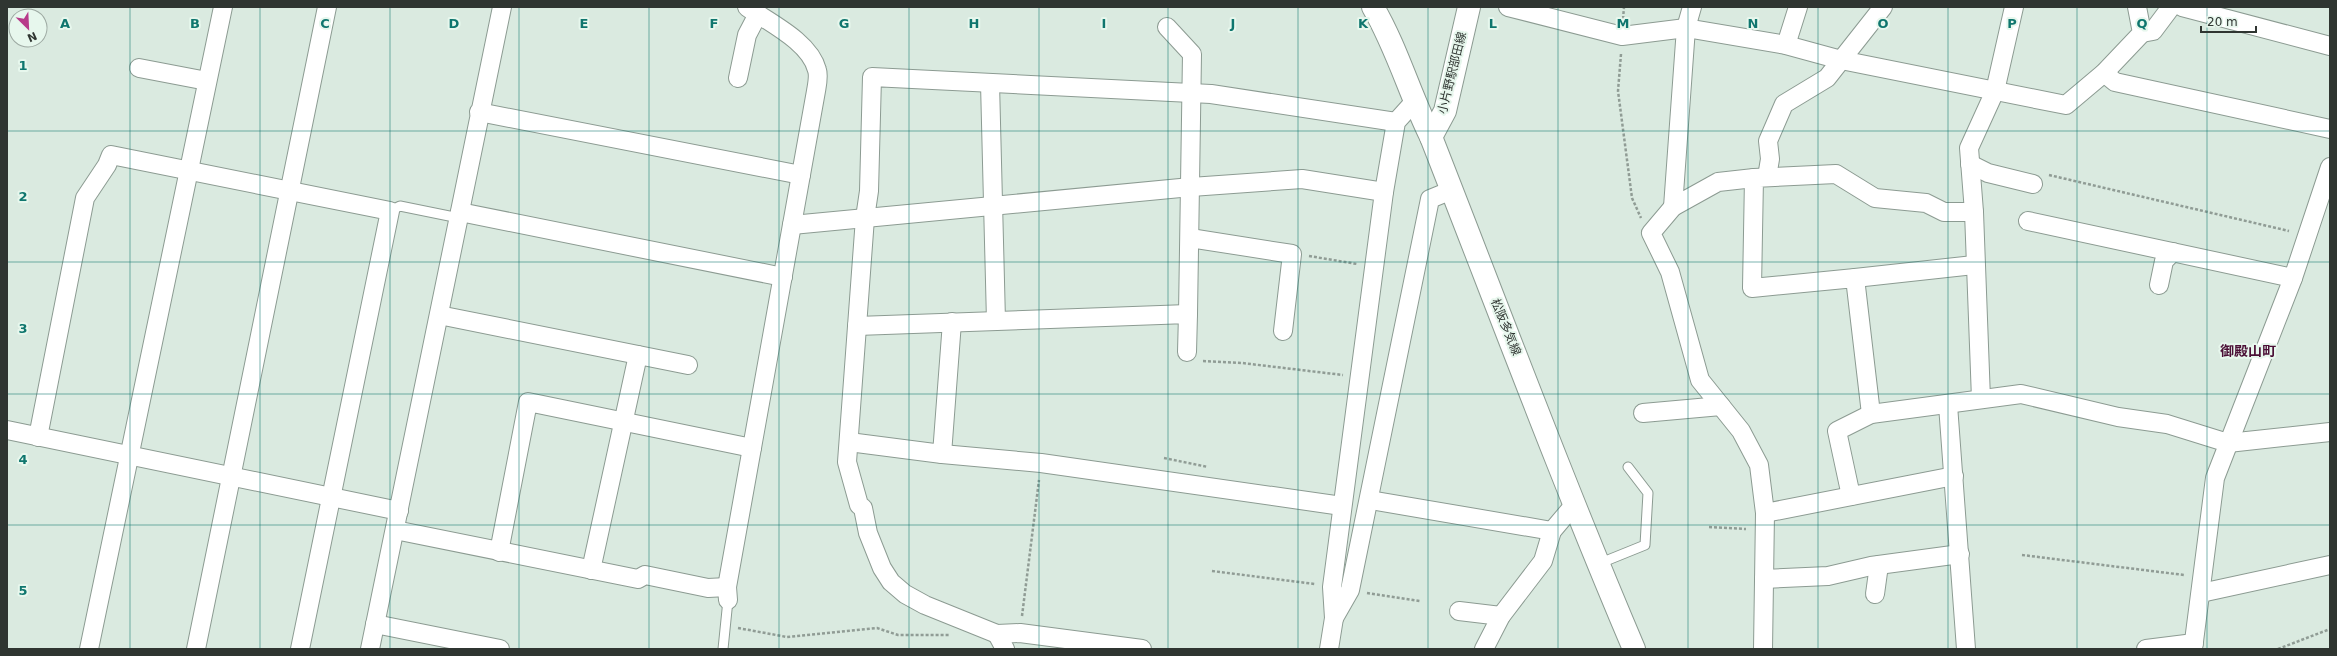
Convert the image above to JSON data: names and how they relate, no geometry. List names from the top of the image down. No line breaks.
{"streets":{"main road":["小片野駅部田線","松阪多気線"]},"crossings":[["小片野駅部田線","松阪多気線"]],"districts":["御殿山町"],"scale_bar":"20 m","north":"bottom right","grid":{"columns":["A","B","C","D","E","F","G","H","I","J","K","L","M","N","O","P","Q"],"rows":["1","2","3","4","5"]}}
